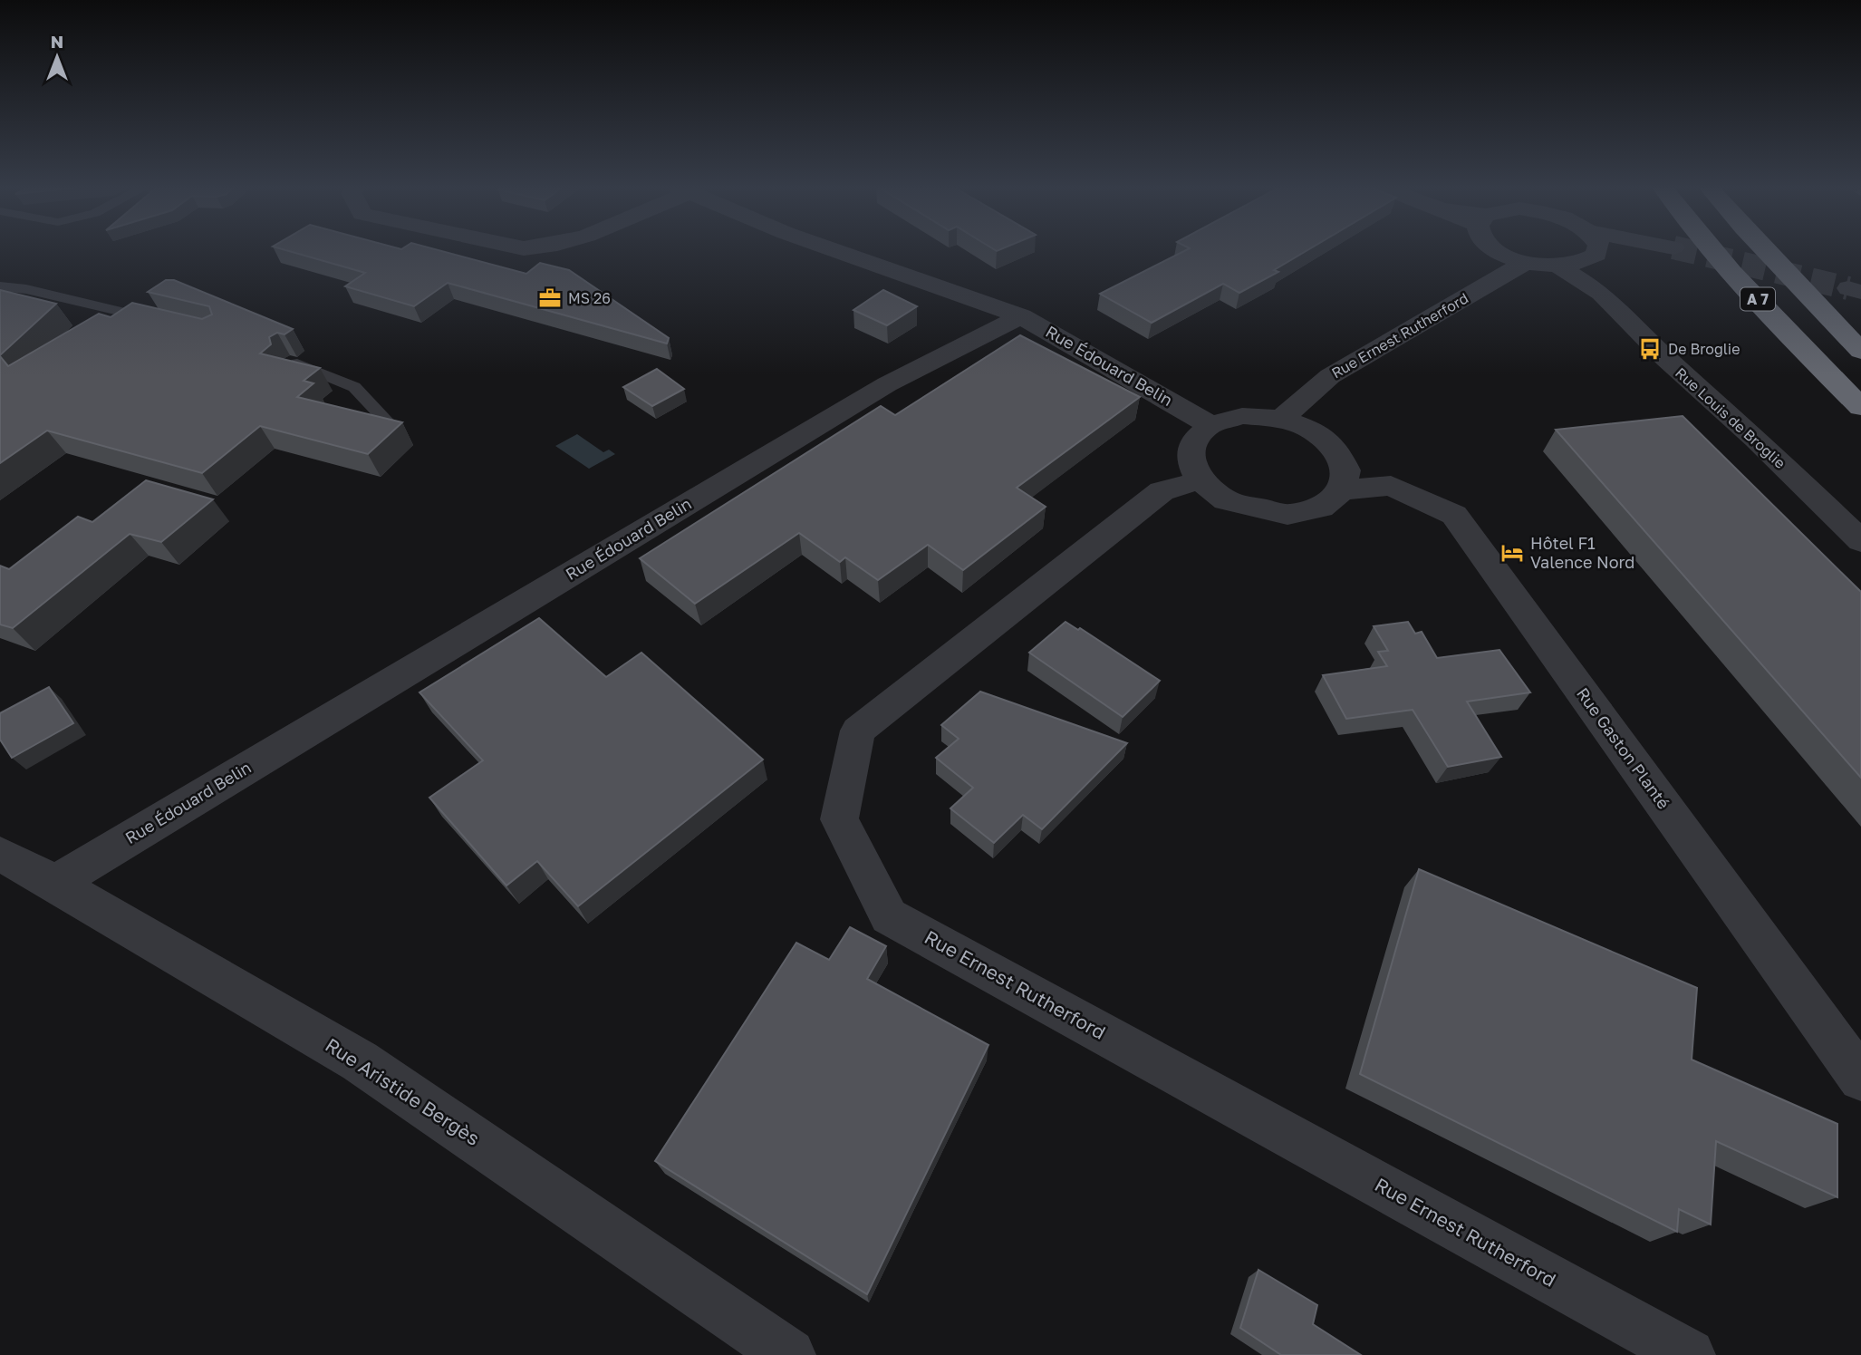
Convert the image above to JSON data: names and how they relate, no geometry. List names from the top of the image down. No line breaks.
{"streets":{"highway":["A 7"],"street":["Rue Ernest Rutherford","Rue Édouard Belin","Rue Louis de Broglie","Rue Gaston Planté","Rue Aristide Bergès"]},"crossings":[["Rue Ernest Rutherford","Rue Édouard Belin"],["Rue Ernest Rutherford","Rue Gaston Planté"],["Rue Édouard Belin","Rue Gaston Planté"],["Rue Édouard Belin","Rue Aristide Bergès"]],"places":{"office":["MS 26"],"bus stop":["De Broglie"],"hotel":["Hôtel F1 Valence Nord"]},"north":"top"}
